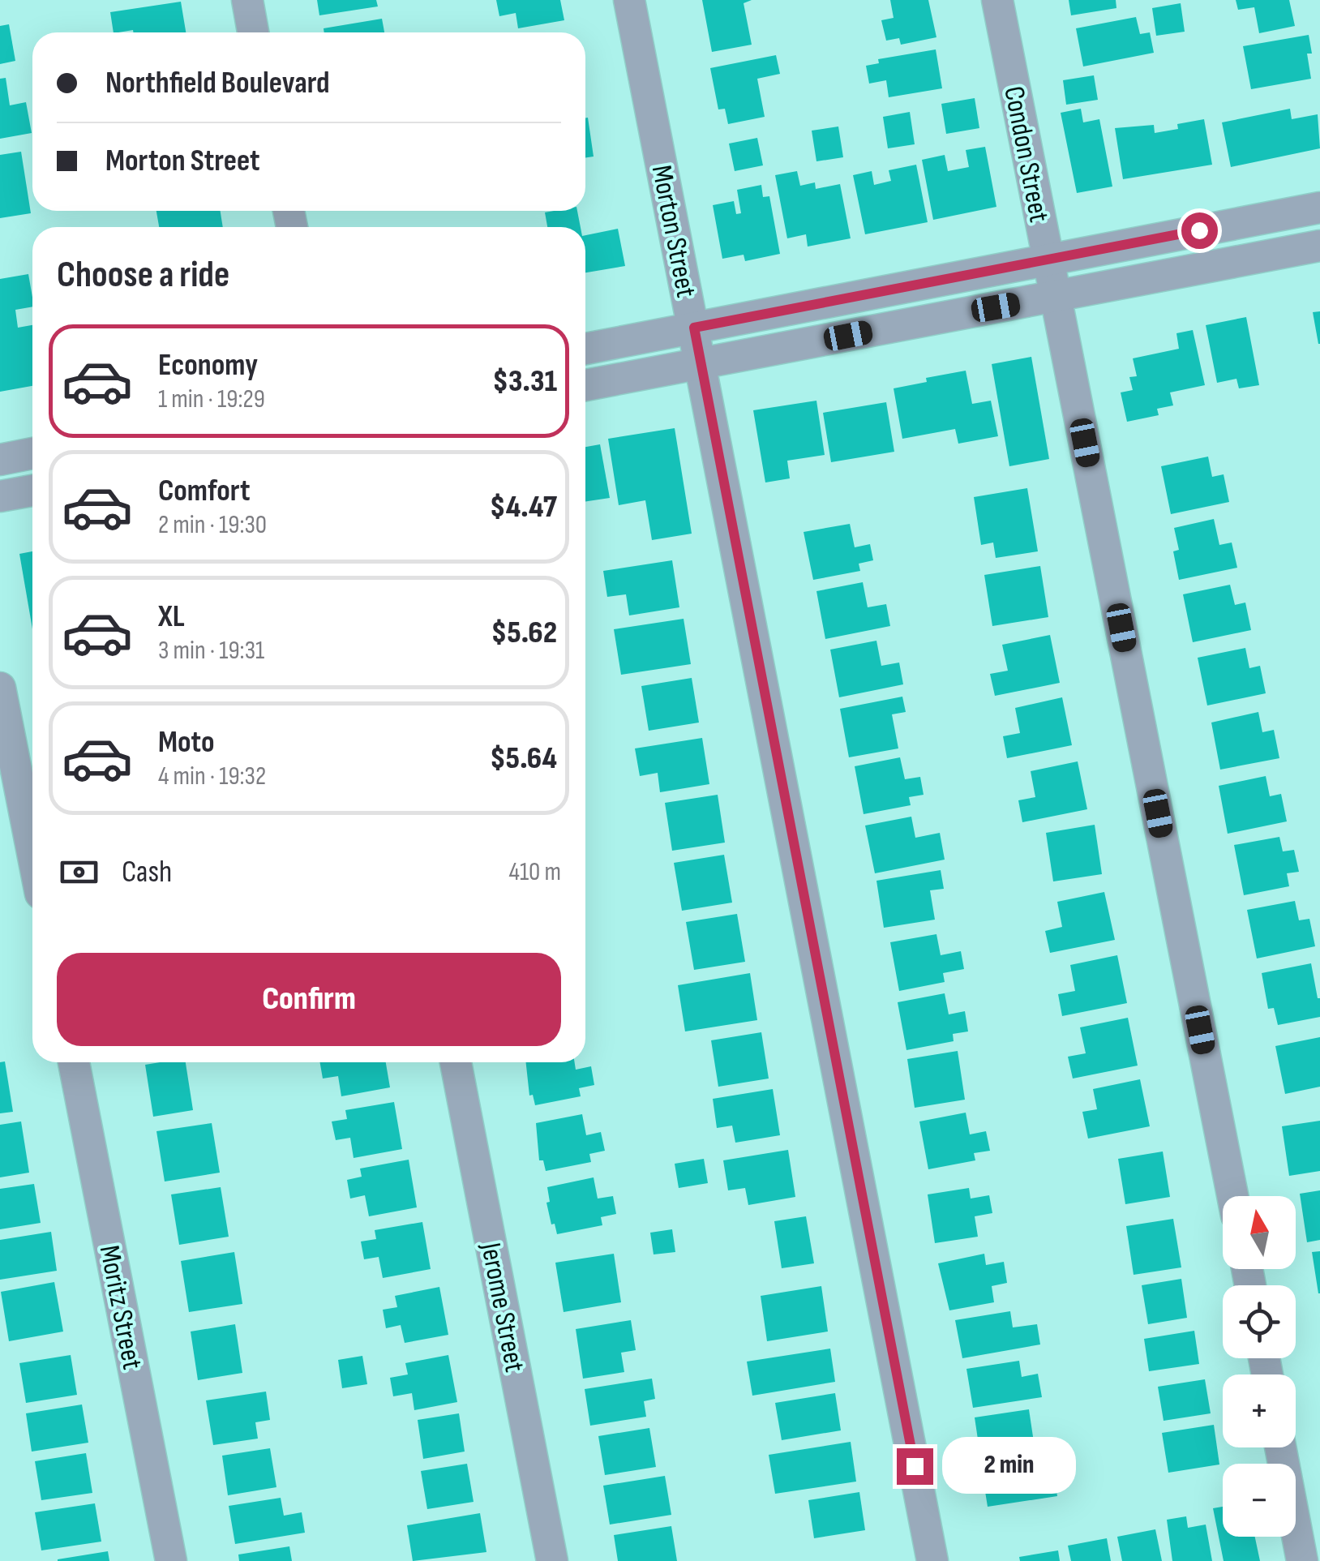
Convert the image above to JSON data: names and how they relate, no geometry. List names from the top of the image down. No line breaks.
{"streets":{"street":["Condon Street","Morton Street","Moritz Street","Jerome Street"]},"north":"top","page":{"banner":["Northfield Boulevard","Morton Street"],"heading":"Choose a ride","list":[{"name":"Economy","note":"1 min · 19:29","value":"$3.31"},{"name":"Comfort","note":"2 min · 19:30","value":"$4.47"},{"name":"XL","note":"3 min · 19:31","value":"$5.62"},{"name":"Moto","note":"4 min · 19:32","value":"$5.64"}],"pay":["Cash","410 m"],"buttons":"Confirm","map_buttons":["+","−"],"bubble":"2 min"}}
